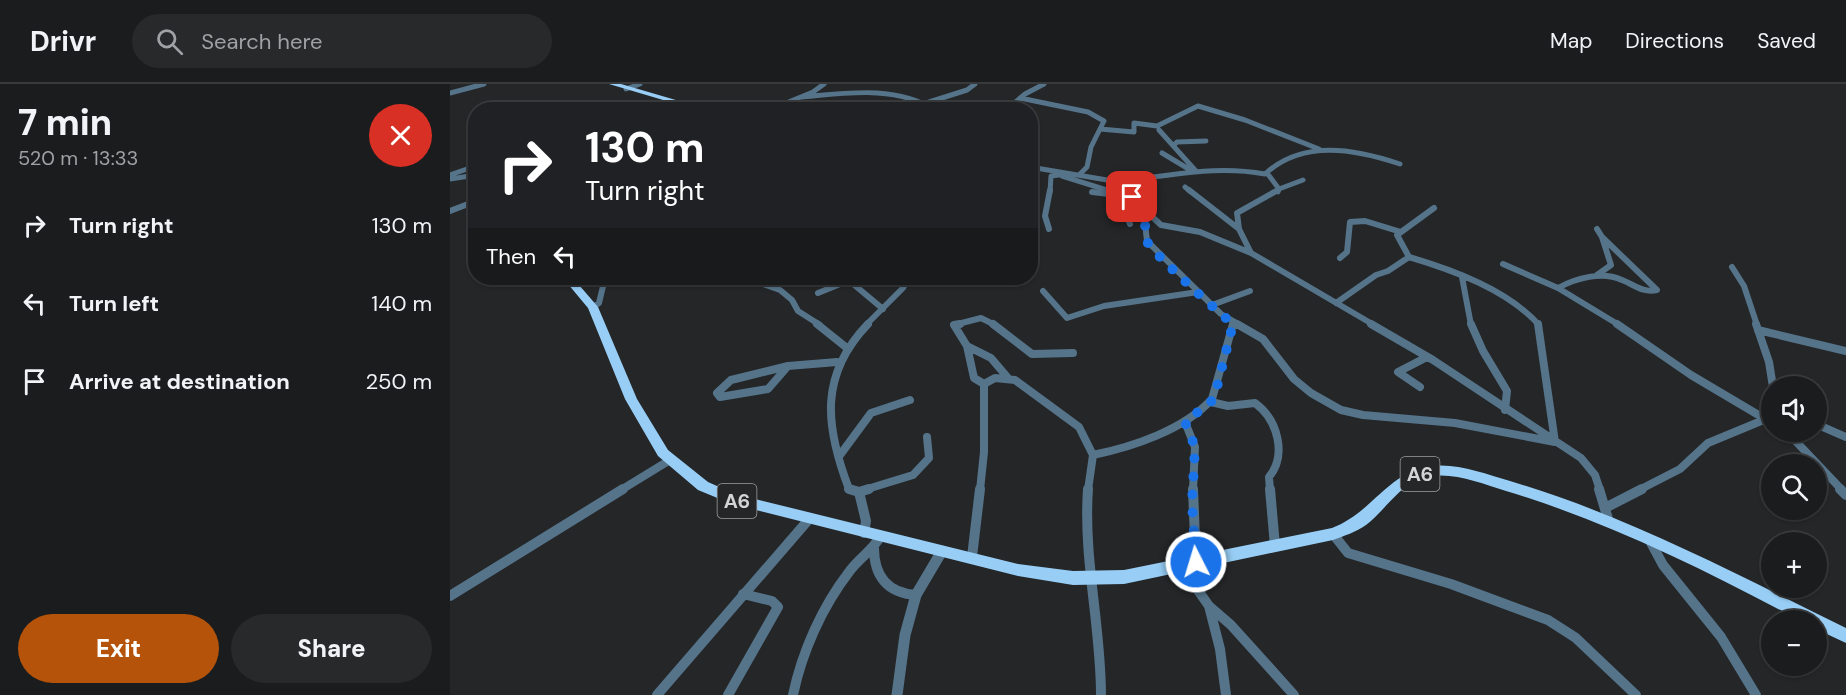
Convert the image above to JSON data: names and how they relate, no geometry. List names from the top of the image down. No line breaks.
{"streets":{"highway":["A6"]},"page":{"header":"Drivr","search":"Search here","nav":["Map","Directions","Saved"],"heading":["7 min","520 m · 13:33"],"turn":["130 m","Turn right"],"list":[{"name":"Turn right","value":"130 m"},{"name":"Turn left","value":"140 m"},{"name":"Arrive at destination","value":"250 m"}],"then":"Then","map_buttons":["+","−"],"buttons":["Exit","Share"]}}
